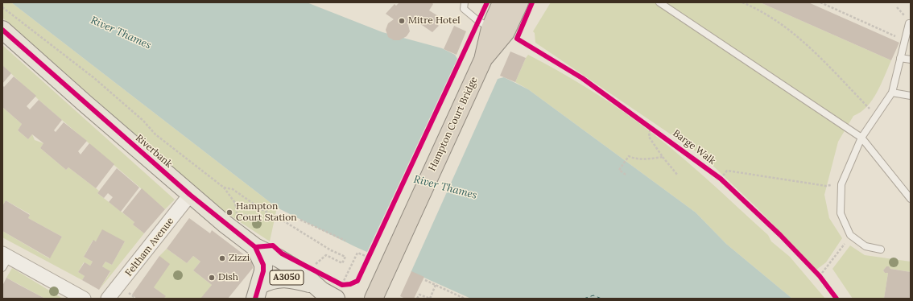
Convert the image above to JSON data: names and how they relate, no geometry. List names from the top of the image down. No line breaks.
{"streets":{"highway":["Hampton Court Bridge"],"main road":["Riverbank","A3050"],"street":["Feltham Avenue"],"cycle path":["Barge Walk"]},"crossings":[["Riverbank","Feltham Avenue"],["Riverbank","A3050"]],"water":["River Thames"],"places":["Mitre Hotel","Hampton Court Station","Zizzi","Dish"]}
